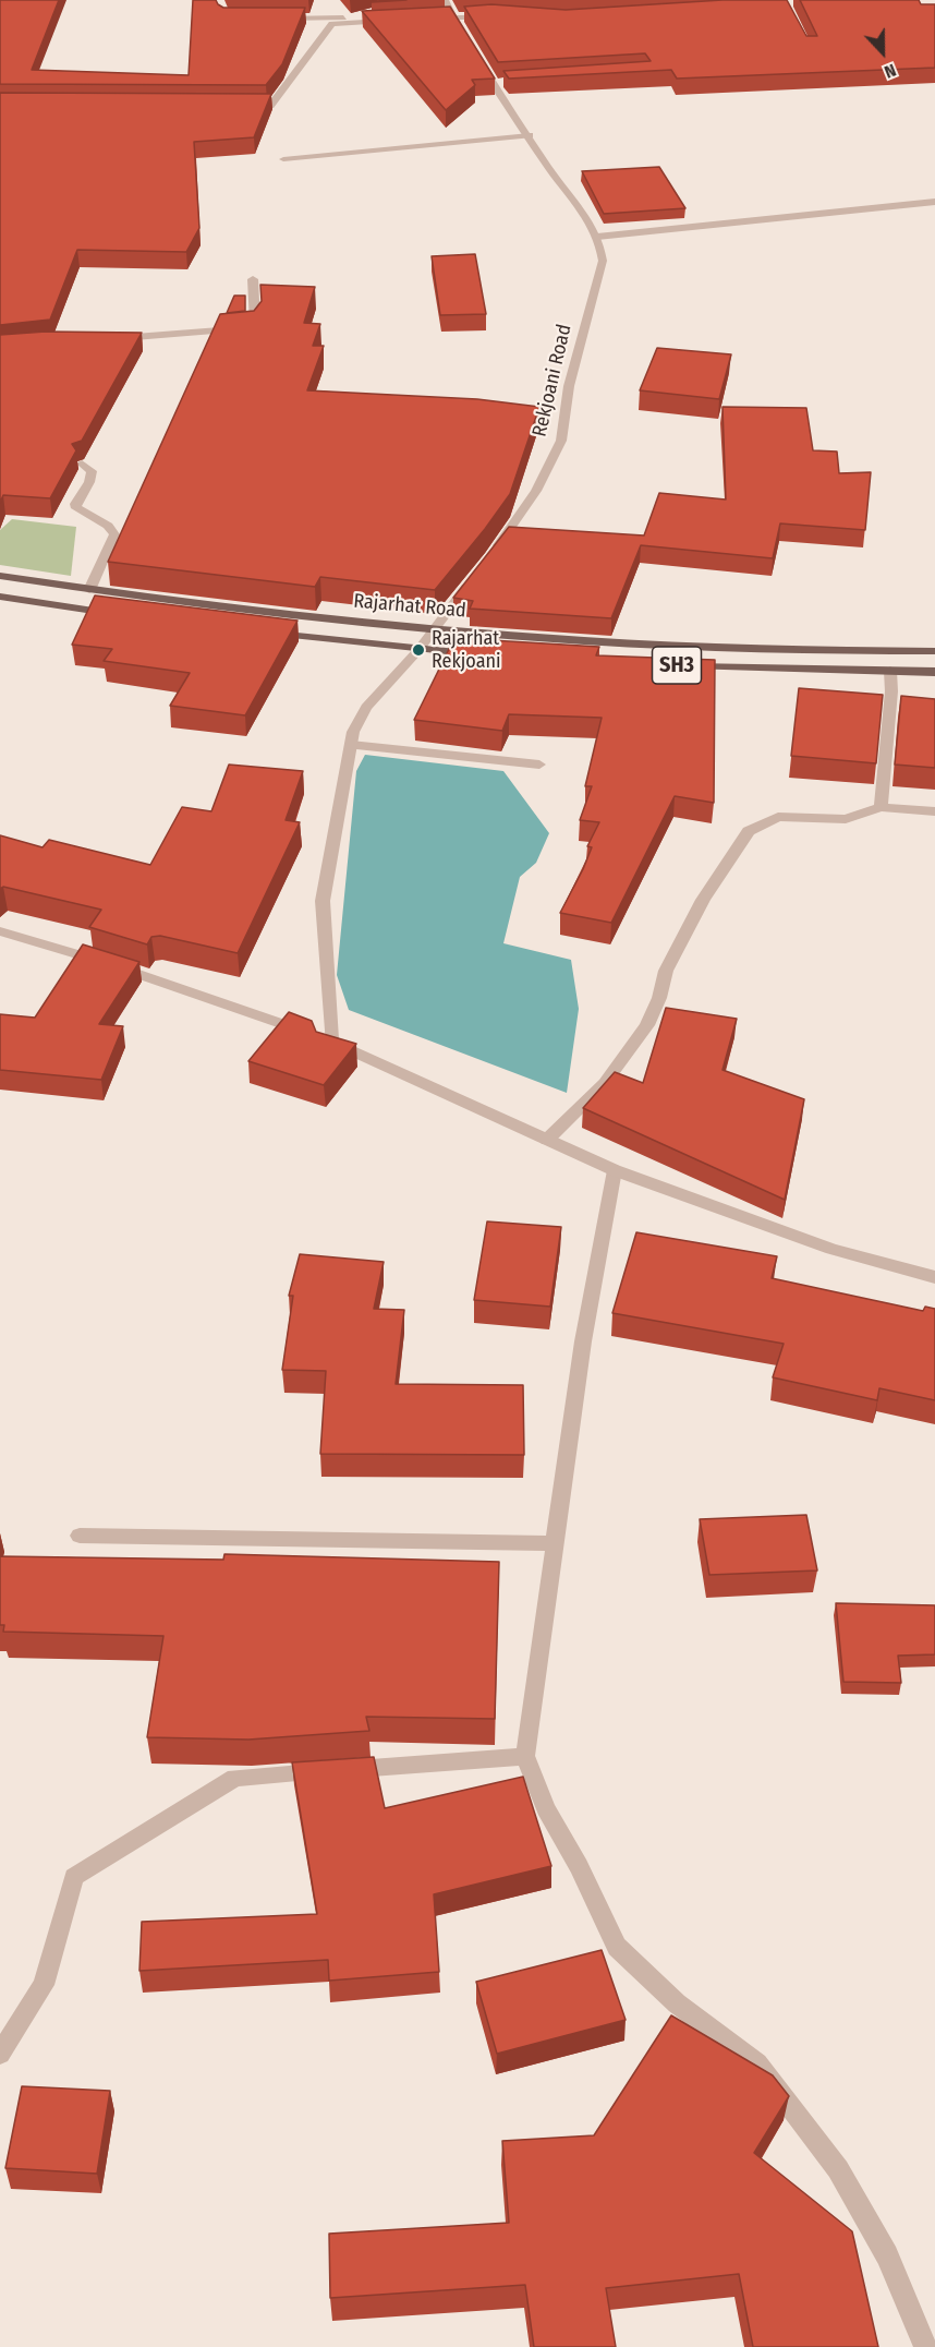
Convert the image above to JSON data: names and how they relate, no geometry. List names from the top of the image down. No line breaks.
{"streets":{"main road":["Rajarhat Road","SH3"],"street":["Rekjoani Road"]},"places":["Rajarhat Rekjoani"],"north":"bottom"}
